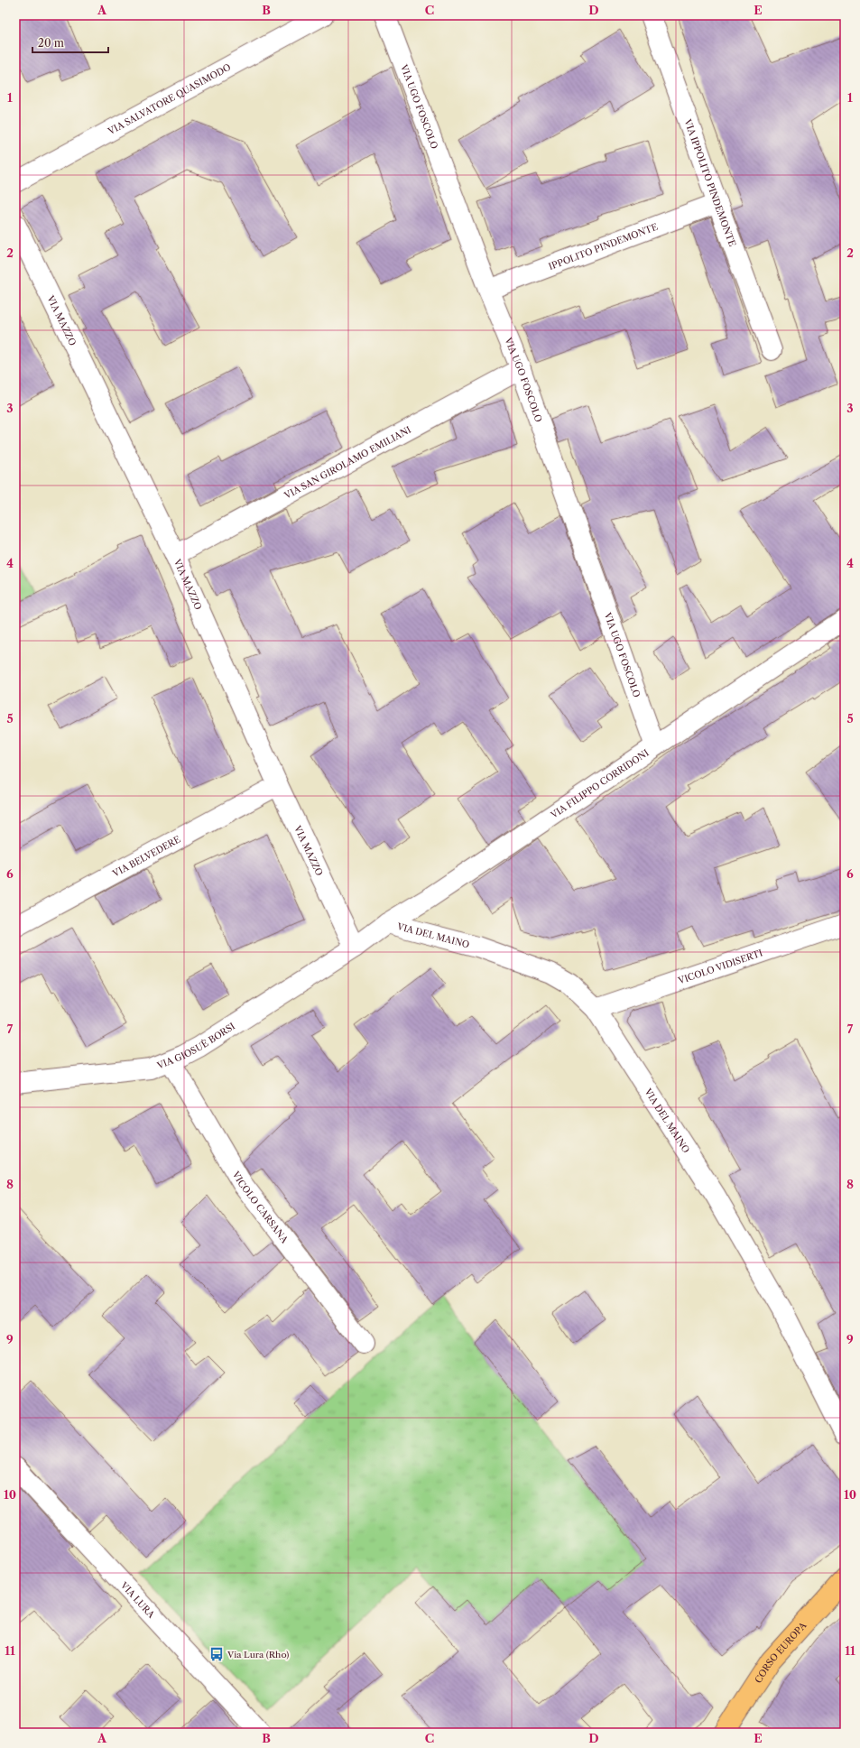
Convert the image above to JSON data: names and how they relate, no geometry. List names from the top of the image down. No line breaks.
{"streets":{"main road":["CORSO EUROPA"],"street":["VIA SALVATORE QUASIMODO","VIA UGO FOSCOLO","VIA IPPOLITO PINDEMONTE","IPPOLITO PINDEMONTE","VIA MAZZO","VIA SAN GIROLAMO EMILIANI","VIA FILIPPO CORRIDONI","VIA BELVEDERE","VIA DEL MAINO","VICOLO VIDISERTI","VIA GIOSUÈ BORSI","VICOLO CARSANA","VIA LURA"]},"crossings":[["VIA UGO FOSCOLO","IPPOLITO PINDEMONTE"],["VIA UGO FOSCOLO","VIA SAN GIROLAMO EMILIANI"],["VIA UGO FOSCOLO","VIA FILIPPO CORRIDONI"],["VIA IPPOLITO PINDEMONTE","IPPOLITO PINDEMONTE"],["VIA MAZZO","VIA SAN GIROLAMO EMILIANI"],["VIA MAZZO","VIA FILIPPO CORRIDONI"],["VIA MAZZO","VIA BELVEDERE"],["VIA MAZZO","VIA GIOSUÈ BORSI"],["VIA FILIPPO CORRIDONI","VIA DEL MAINO"],["VIA FILIPPO CORRIDONI","VIA GIOSUÈ BORSI"],["VIA DEL MAINO","VICOLO VIDISERTI"],["VIA GIOSUÈ BORSI","VICOLO CARSANA"]],"places":{"bus stop":["Via Lura (Rho)"]},"scale_bar":"20 m","grid":{"columns":["A","B","C","D","E"],"rows":["1","2","3","4","5","6","7","8","9","10","11"]}}
